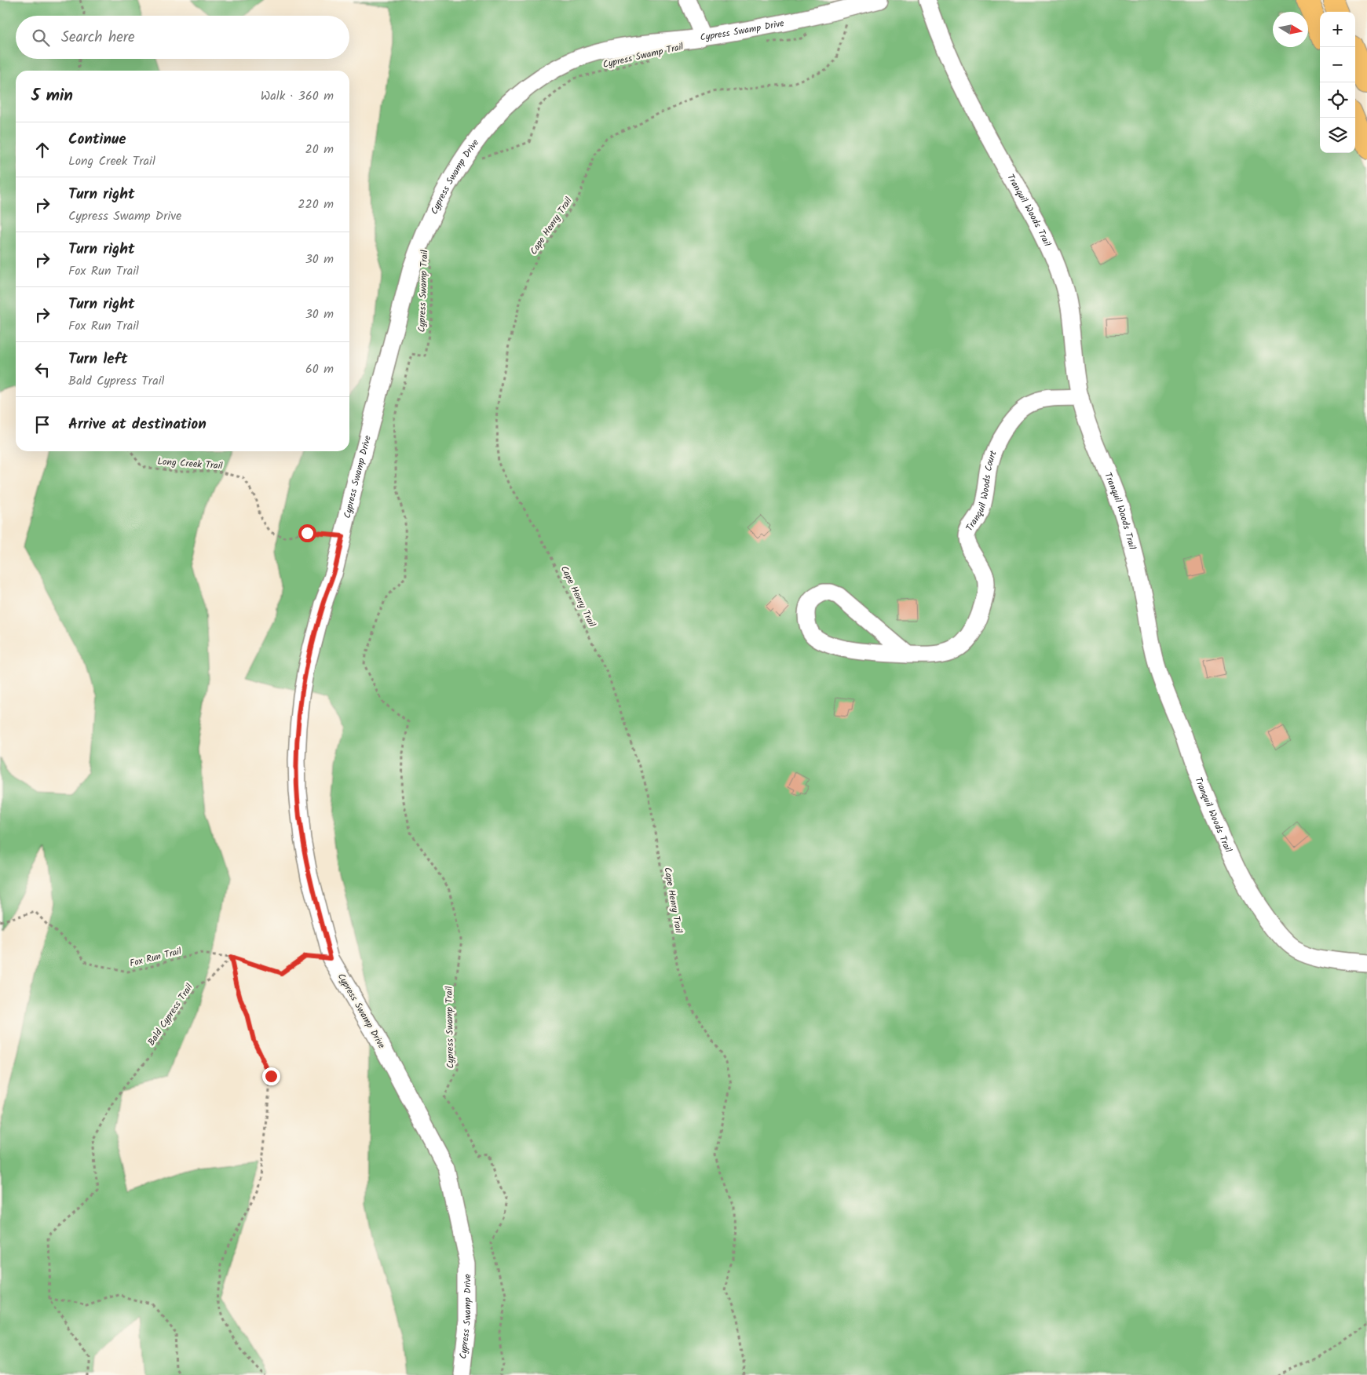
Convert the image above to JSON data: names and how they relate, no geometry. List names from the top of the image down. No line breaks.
{"streets":{"street":["Cypress Swamp Drive","Tranquil Woods Trail","Tranquil Woods Court"],"path":["Cypress Swamp Trail","Cape Henry Trail","Long Creek Trail","Fox Run Trail","Bald Cypress Trail"]},"crossings":[["Cypress Swamp Drive","Cape Henry Trail"],["Cypress Swamp Drive","Long Creek Trail"],["Cypress Swamp Drive","Fox Run Trail"],["Tranquil Woods Trail","Tranquil Woods Court"],["Fox Run Trail","Bald Cypress Trail"]],"north":"right","page":{"map_buttons":["+","−"],"search":"Search here","heading":["5 min","Walk · 360 m"],"list":[["Continue","Long Creek Trail","20 m"],["Turn right","Cypress Swamp Drive","220 m"],["Turn right","Fox Run Trail","30 m"],["Turn right","Fox Run Trail","30 m"],["Turn left","Bald Cypress Trail","60 m"],"Arrive at destination"]}}
